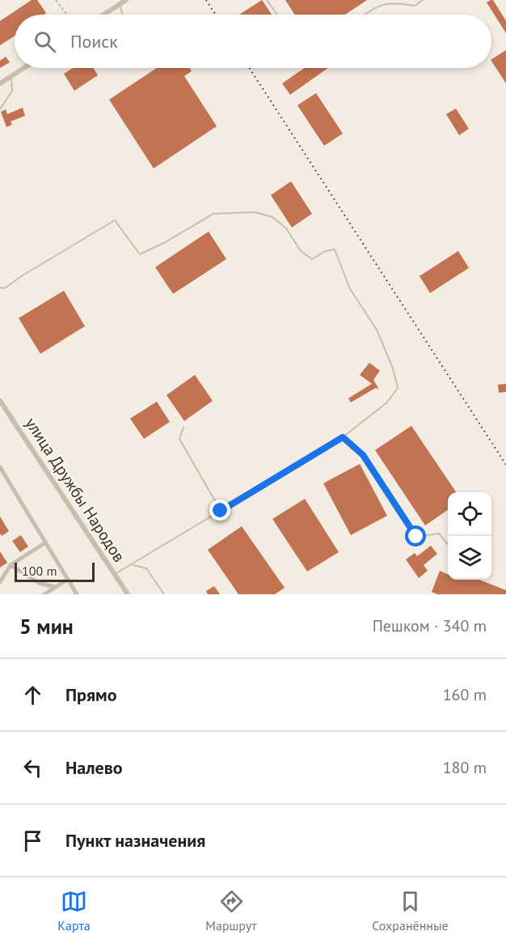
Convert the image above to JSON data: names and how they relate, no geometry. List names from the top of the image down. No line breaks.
{"streets":{"street":["улица Дружбы Народов"]},"scale_bar":"100 m","page":{"search":"Поиск","scale":"100 m","heading":["5 мин","Пешком · 340 m"],"list":[["Прямо","160 m"],["Налево","180 m"],"Пункт назначения"],"nav":["Карта","Маршрут","Сохранённые"]}}
